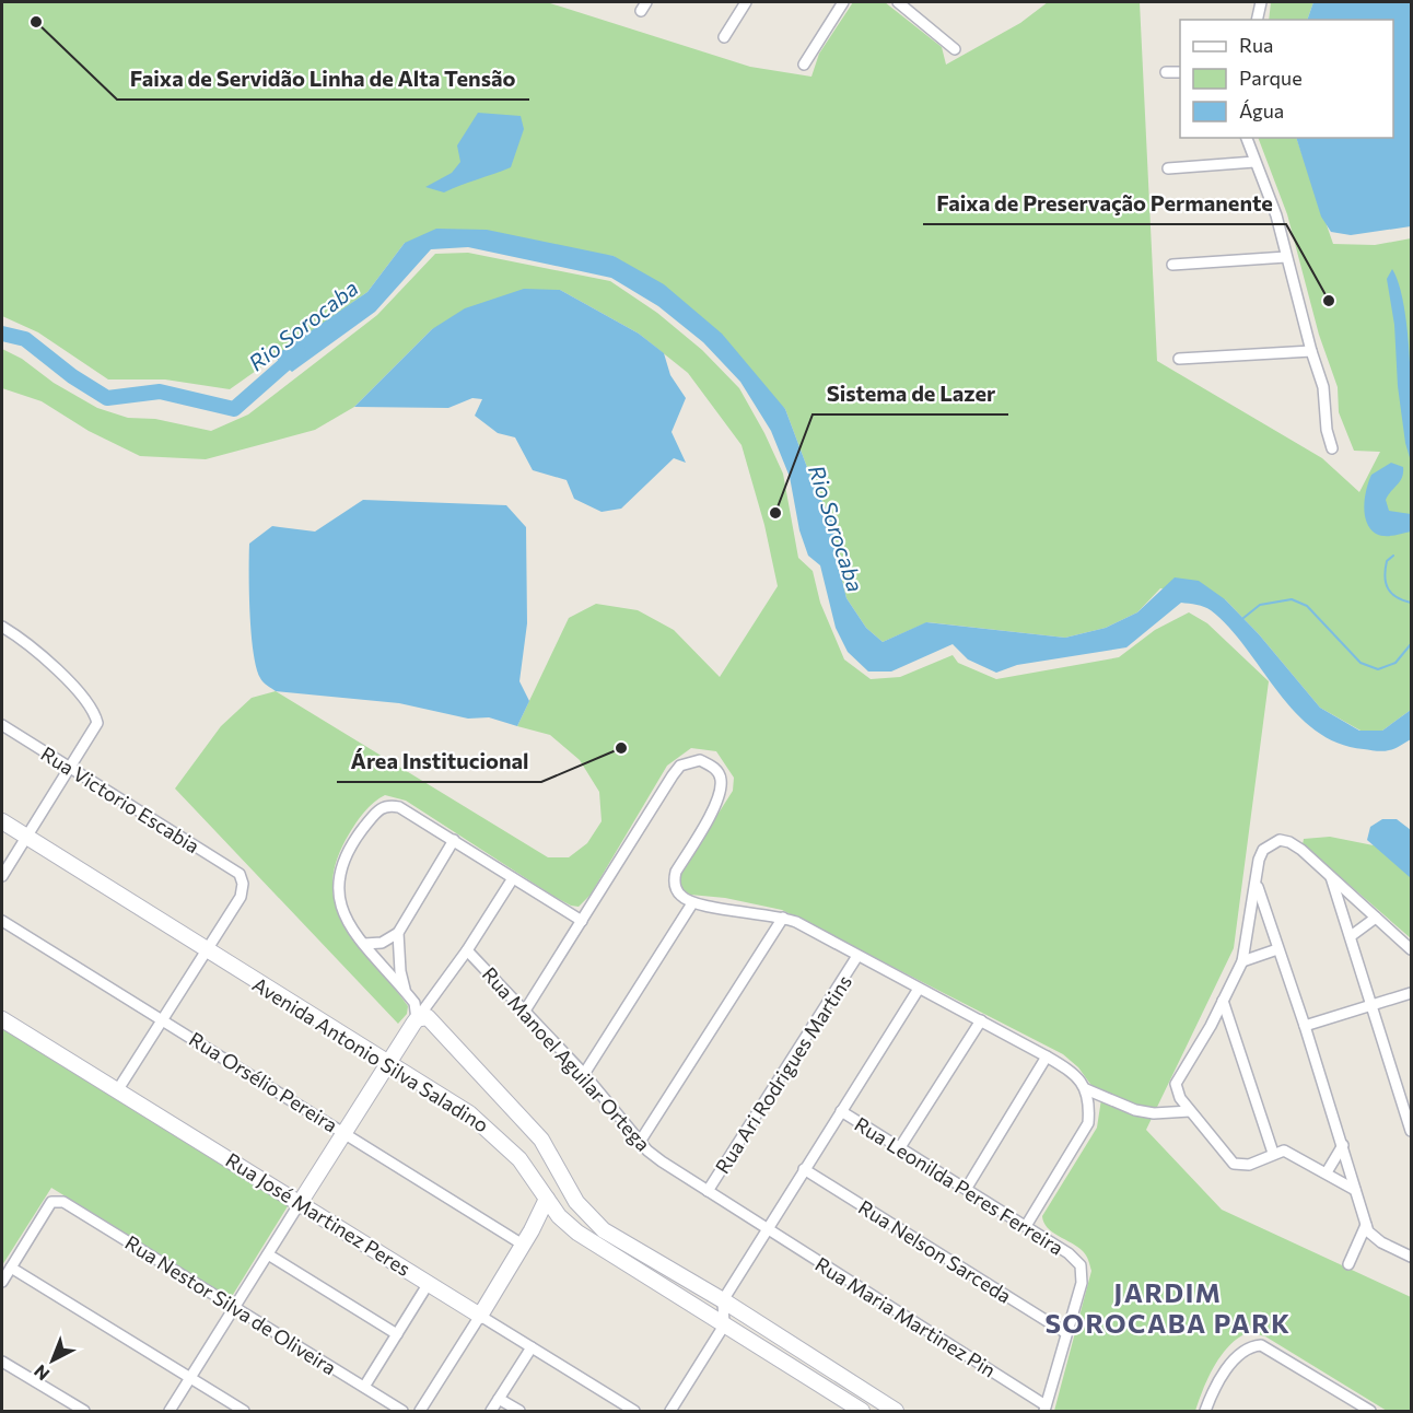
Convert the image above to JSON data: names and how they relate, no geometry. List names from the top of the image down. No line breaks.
{"streets":{"main road":["Avenida Antonio Silva Saladino","Rua José Martinez Peres"],"street":["Rua Victorio Escabia","Rua Manoel Aguilar Ortega","Rua Ari Rodrigues Martins","Rua Orsélio Pereira","Rua Leonilda Peres Ferreira","Rua Nelson Sarceda","Rua Nestor Silva de Oliveira","Rua Maria Martinez Pin"]},"crossings":[["Rua Victorio Escabia","Avenida Antonio Silva Saladino"],["Rua Manoel Aguilar Ortega","Rua Ari Rodrigues Martins"],["Rua Manoel Aguilar Ortega","Rua Maria Martinez Pin"],["Rua Leonilda Peres Ferreira","Rua Nelson Sarceda"],["Rua Leonilda Peres Ferreira","Rua Maria Martinez Pin"]],"districts":["JARDIM SOROCABA PARK"],"water":["Rio Sorocaba"],"places":["Faixa de Servidão Linha de Alta Tensão","Faixa de Preservação Permanente","Sistema de Lazer","Área Institucional"],"legend":["Rua","Parque","Água"],"north":"bottom left"}
